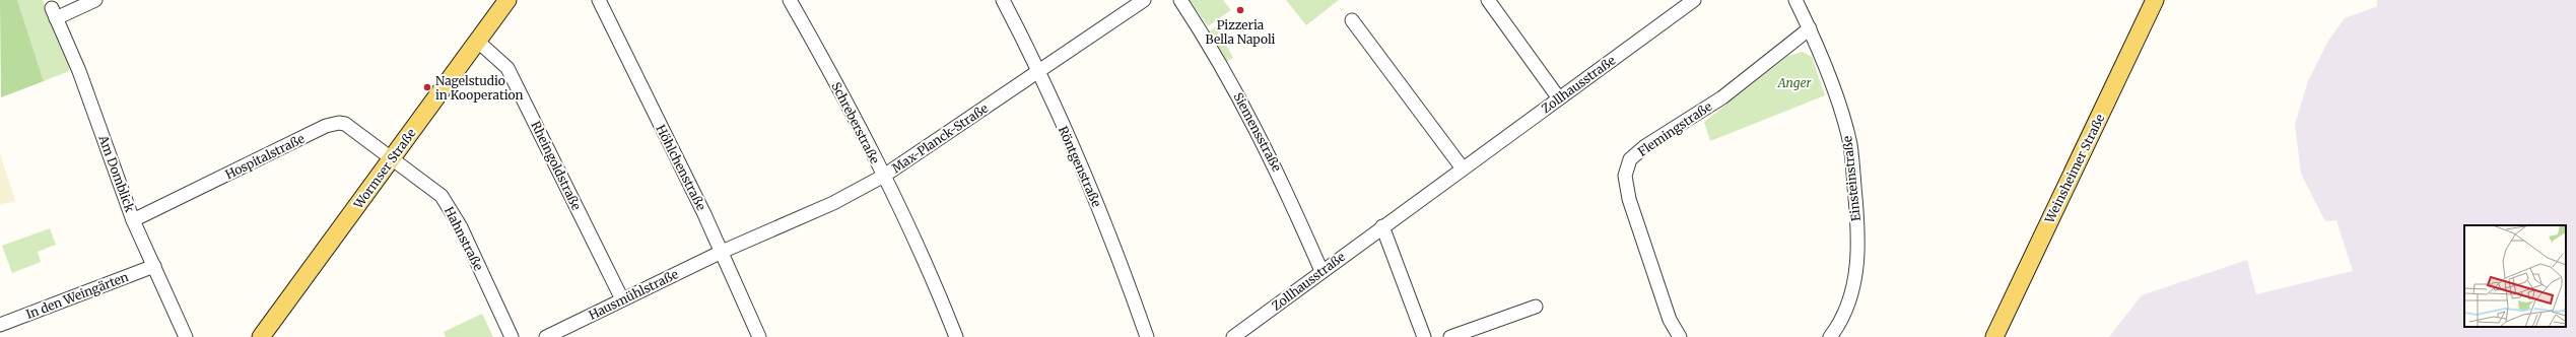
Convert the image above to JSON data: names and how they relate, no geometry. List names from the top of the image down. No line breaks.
{"streets":{"main road":["Wormser Straße","Weinsheimer Straße"],"street":["Zollhausstraße","Schreberstraße","Flemingstraße","Siemensstraße","Max-Planck-Straße","Hospitalstraße","Rheingoldstraße","Röntgenstraße","Höhlchenstraße","Am Domblick","Einsteinstraße","Hahnstraße","Hausmühlstraße","In den Weingärten"]},"crossings":[["Zollhausstraße","Siemensstraße"],["Schreberstraße","Max-Planck-Straße"],["Flemingstraße","Einsteinstraße"],["Max-Planck-Straße","Röntgenstraße"],["Max-Planck-Straße","Höhlchenstraße"],["Max-Planck-Straße","Hausmühlstraße"],["Hospitalstraße","Wormser Straße"],["Hospitalstraße","Am Domblick"],["Hospitalstraße","Hahnstraße"],["Rheingoldstraße","Wormser Straße"],["Rheingoldstraße","Hausmühlstraße"],["Höhlchenstraße","Hausmühlstraße"],["Wormser Straße","Hahnstraße"],["Am Domblick","In den Weingärten"]],"parks":["Anger"],"places":["Pizzeria Bella Napoli","Nagelstudio in Kooperation"]}
